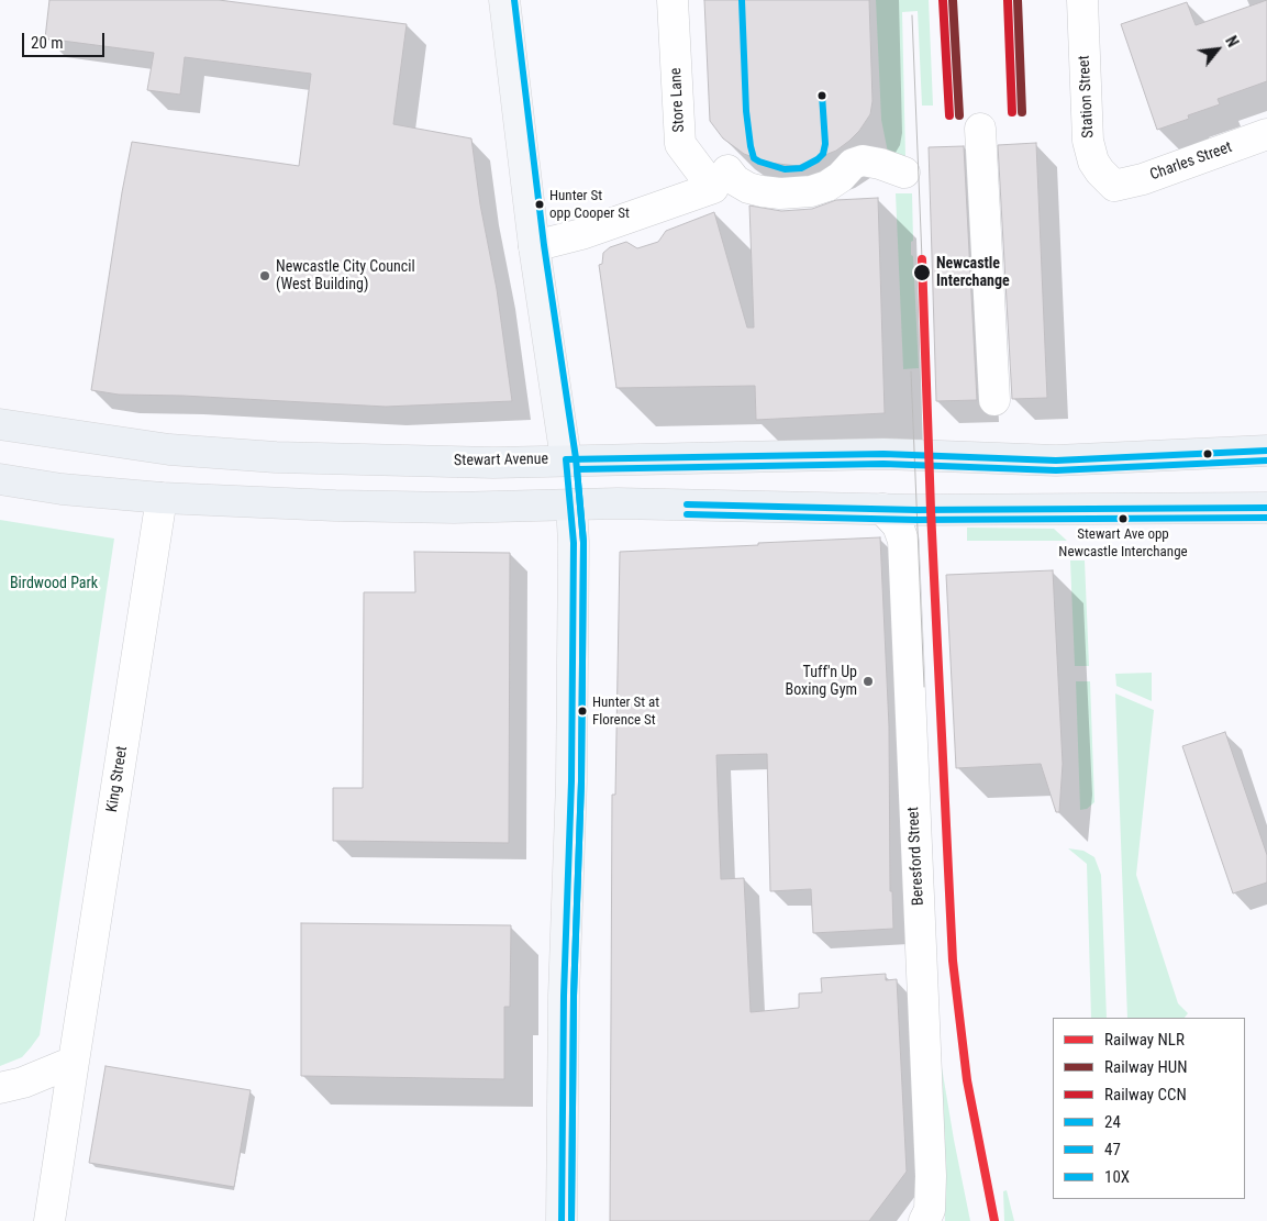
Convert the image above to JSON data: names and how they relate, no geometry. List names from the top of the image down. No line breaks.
{"streets":{"highway":["Stewart Avenue"],"street":["Station Street","Store Lane","Charles Street","King Street","Beresford Street"]},"crossings":[["Station Street","Charles Street"]],"parks":["Birdwood Park"],"places":["Hunter St opp Cooper St","Newcastle Interchange","Newcastle City Council (West Building)","Stewart Ave opp Newcastle Interchange","Tuff'n Up Boxing Gym","Hunter St at Florence St"],"lines":["rail line HUN","rail line CCN","transit line 10X","rail line NLR","transit line 24","transit line 47"],"legend":["Railway NLR","Railway HUN","Railway CCN","24","47","10X"],"scale_bar":"20 m","north":"top right"}
